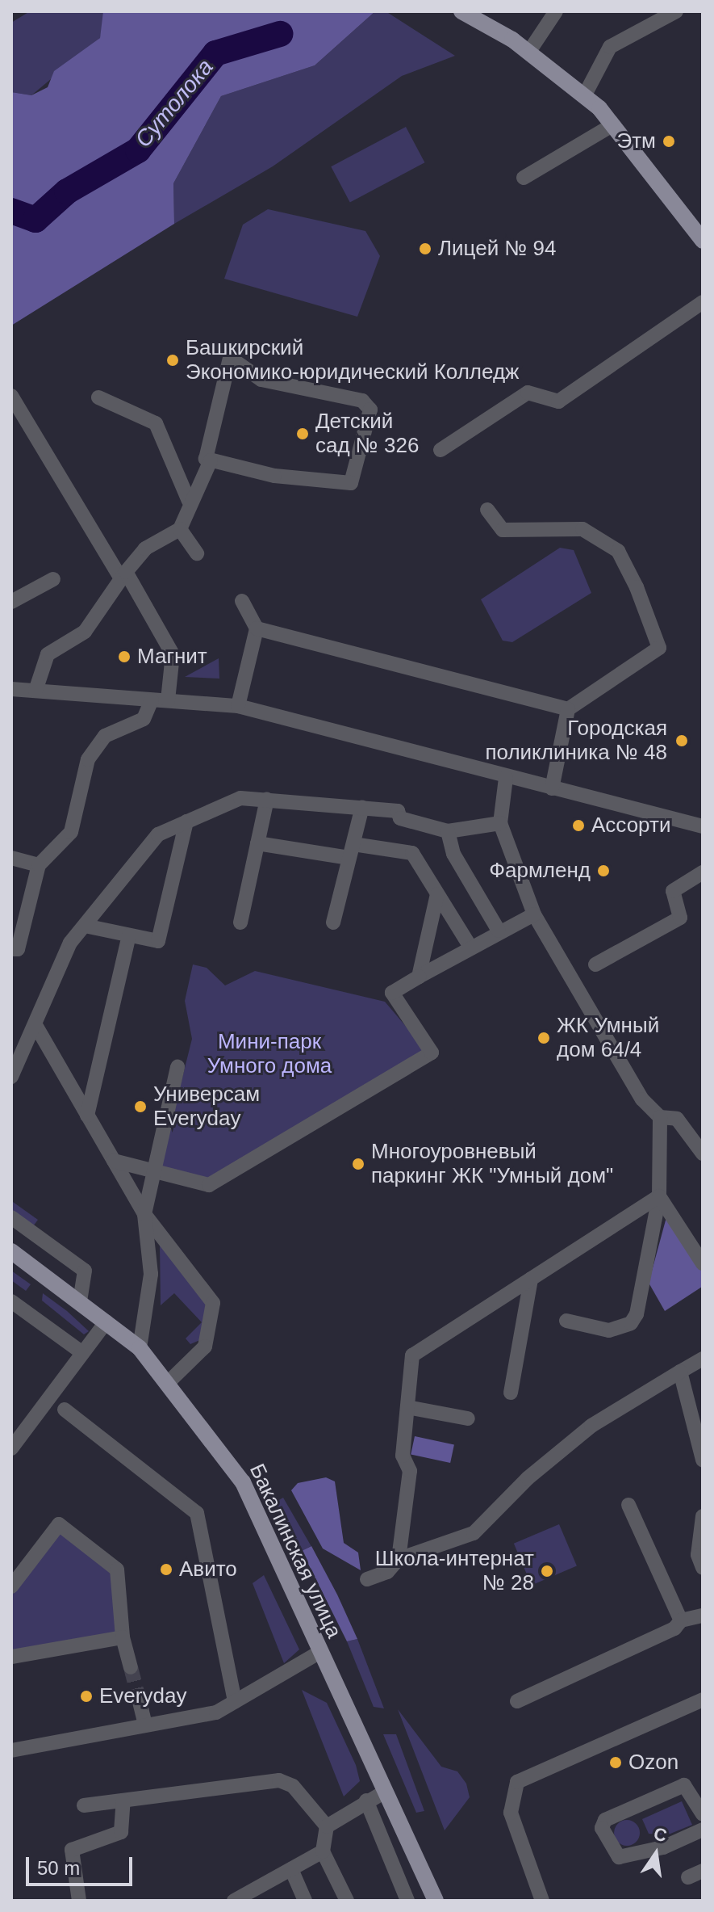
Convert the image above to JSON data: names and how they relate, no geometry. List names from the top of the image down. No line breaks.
{"streets":{"main road":["Бакалинская улица"]},"water":["Сутолока"],"parks":["Мини-парк Умного дома"],"places":["Этм","Лицей № 94","Башкирский Экономико-юридический Колледж","Детский сад № 326","Магнит","Городская поликлиника № 48","Ассорти","Фармленд","ЖК Умный дом 64/4","Универсам Everyday","Многоуровневый паркинг ЖК \"Умный дом\"","Авито","Школа-интернат № 28","Everyday","Ozon"],"scale_bar":"50 m","north":"top"}
